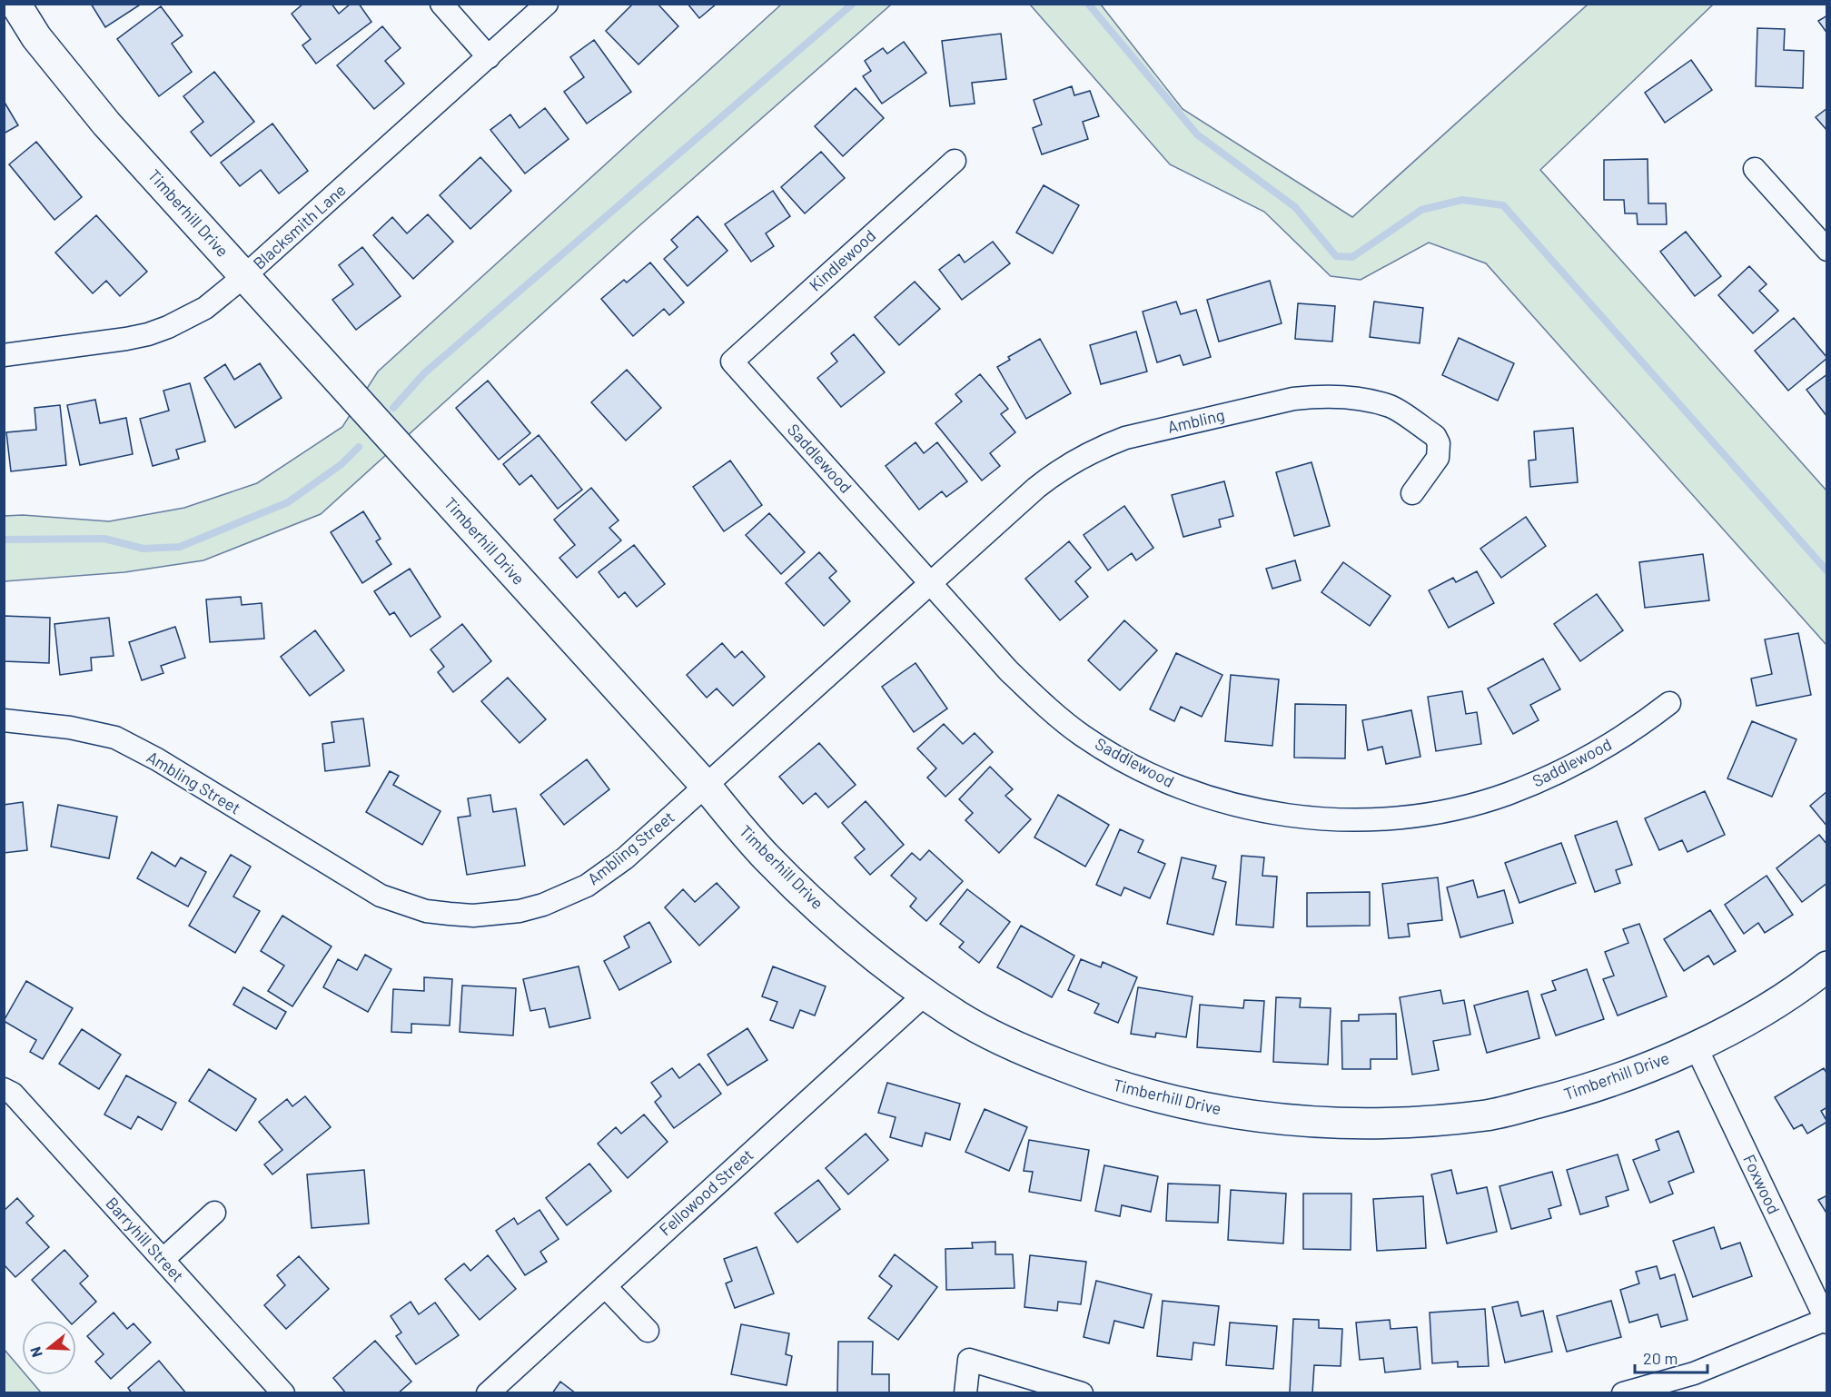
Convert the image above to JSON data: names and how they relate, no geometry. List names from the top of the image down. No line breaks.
{"streets":{"street":["Timberhill Drive","Blacksmith Lane","Kindlewood","Ambling","Saddlewood","Ambling Street","Foxwood","Fellowood Street","Barryhill Street"]},"crossings":[["Timberhill Drive","Blacksmith Lane"],["Timberhill Drive","Ambling Street"],["Timberhill Drive","Foxwood"],["Timberhill Drive","Fellowood Street"],["Kindlewood","Saddlewood"],["Ambling","Saddlewood"],["Ambling","Ambling Street"],["Saddlewood","Ambling Street"]],"scale_bar":"20 m","north":"left"}
